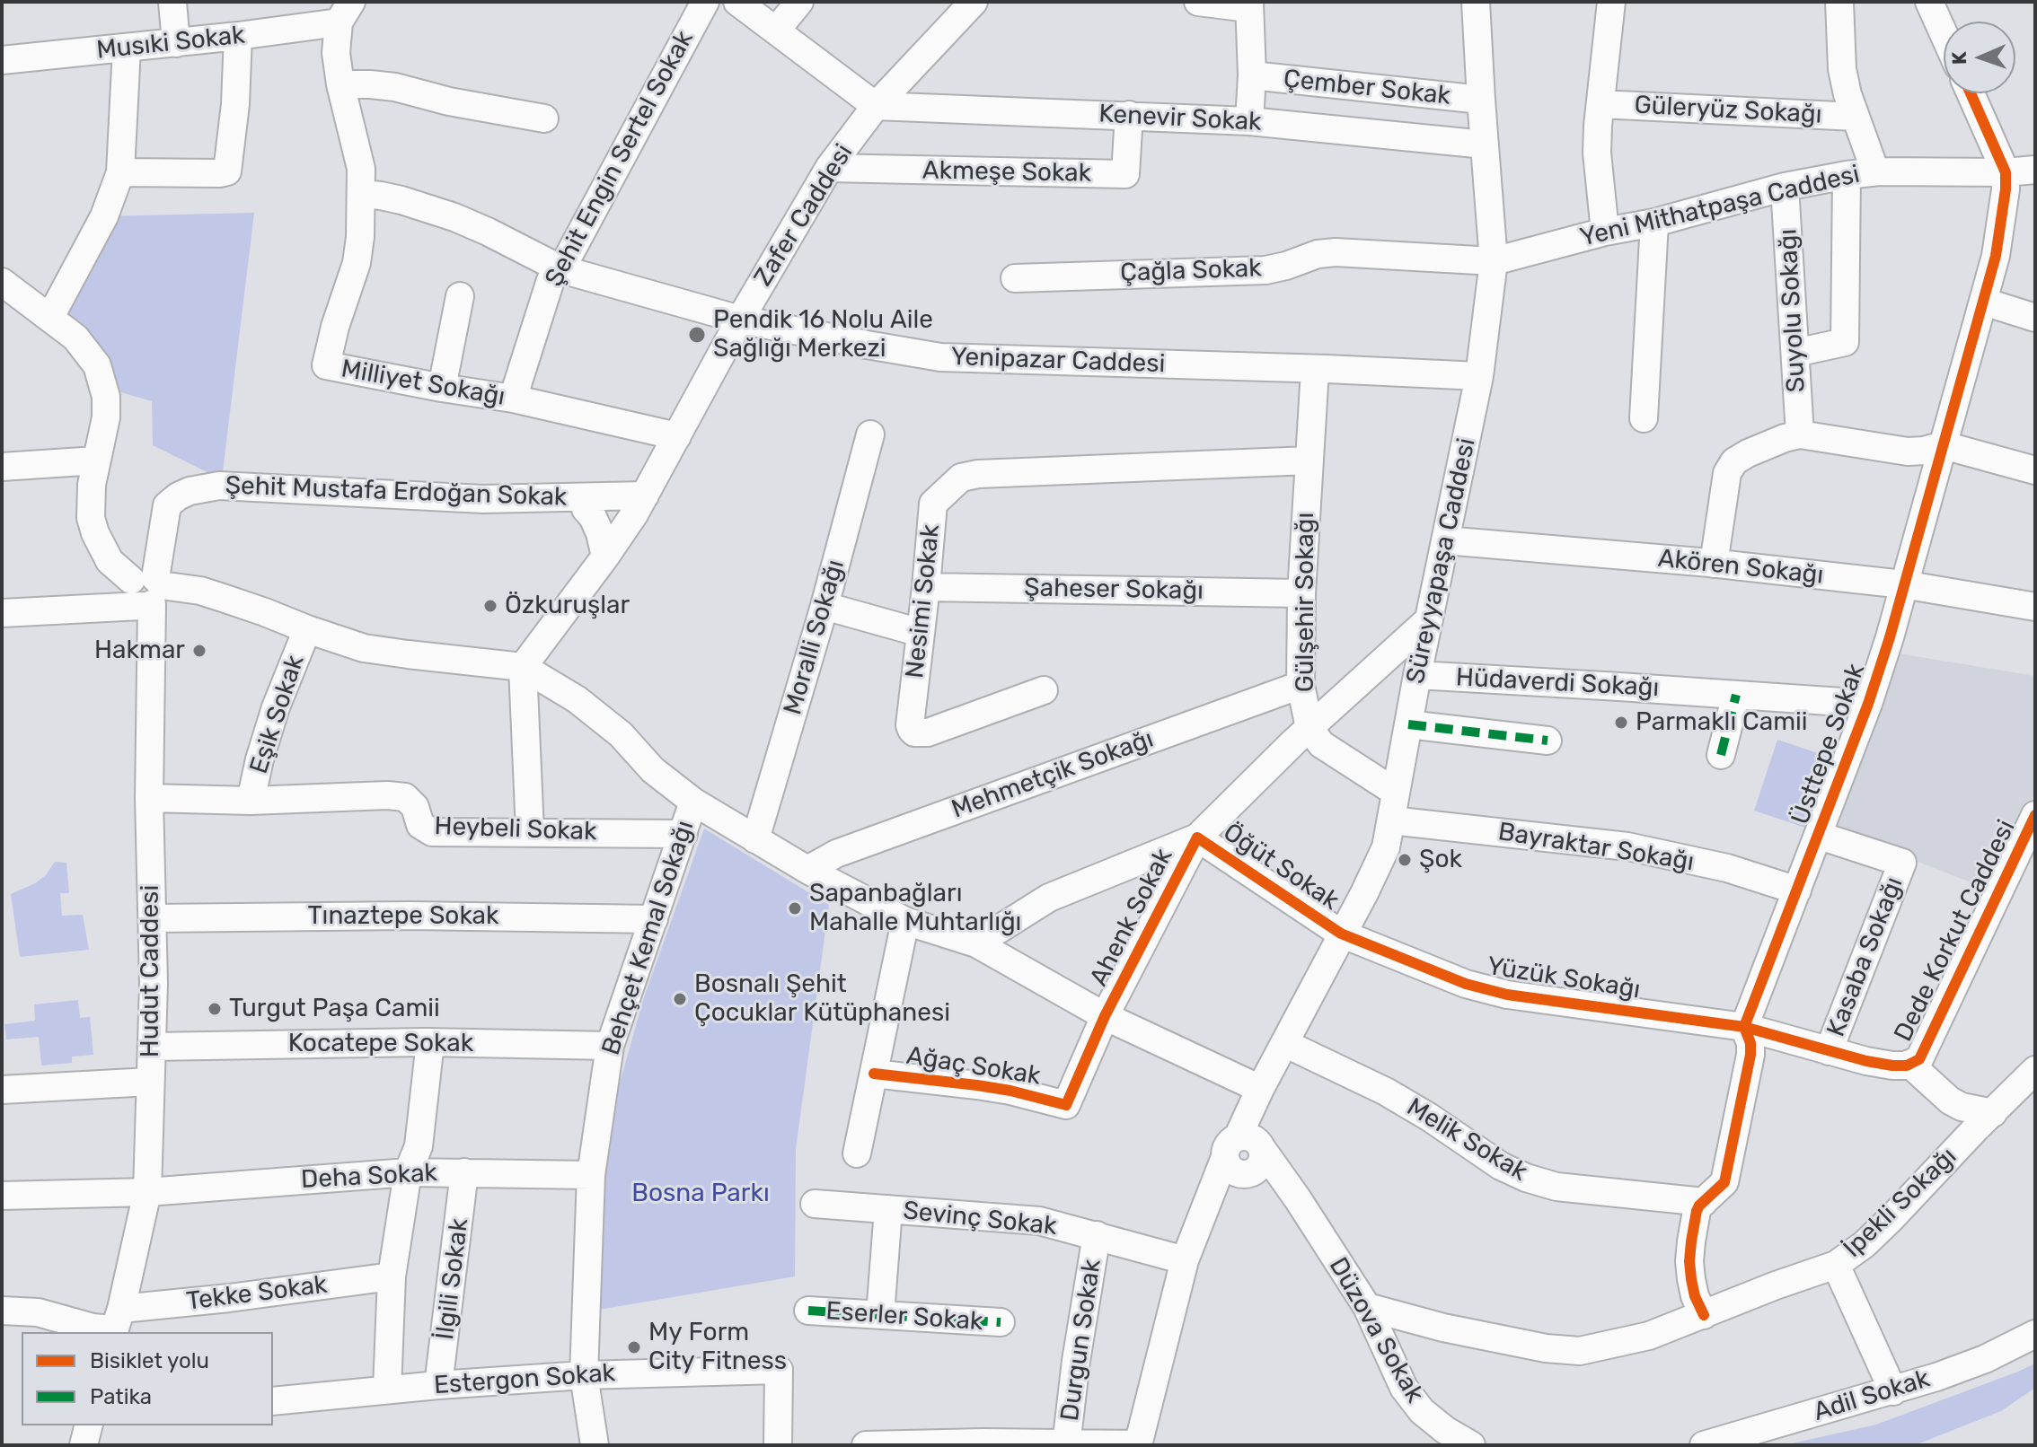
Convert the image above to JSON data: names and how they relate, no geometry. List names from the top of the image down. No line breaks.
{"streets":{"street":["Musıki Sokak","Çember Sokak","Güleryüz Sokağı","Kenevir Sokak","Şehit Engin Sertel Sokak","Akmeşe Sokak","Yeni Mithatpaşa Caddesi","Zafer Caddesi","Çağla Sokak","Suyolu Sokağı","Yenipazar Caddesi","Milliyet Sokağı","Şehit Mustafa Erdoğan Sokak","Süreyyapaşa Caddesi","Akören Sokağı","Şaheser Sokağı","Nesimi Sokak","Gülşehir Sokağı","Moralli Sokağı","Hüdaverdi Sokağı","Eşik Sokak","Üsttepe Sokak","Mehmetçik Sokağı","Heybeli Sokak","Bayraktar Sokağı","Öğüt Sokak","Tınaztepe Sokak","Ahenk Sokak","Dede Korkut Caddesi","Behçet Kemal Sokağı","Kasaba Sokağı","Hudut Caddesi","Yüzük Sokağı","Kocatepe Sokak","Ağaç Sokak","Melik Sokak","Deha Sokak","İpekli Sokağı","Sevinç Sokak","İlgili Sokak","Tekke Sokak","Eserler Sokak","Düzova Sokak","Durgun Sokak","Estergon Sokak","Adil Sokak"]},"crossings":[["Musıki Sokak","Milliyet Sokağı"],["Çember Sokak","Süreyyapaşa Caddesi"],["Kenevir Sokak","Akmeşe Sokak"],["Kenevir Sokak","Zafer Caddesi"],["Kenevir Sokak","Süreyyapaşa Caddesi"],["Şehit Engin Sertel Sokak","Yenipazar Caddesi"],["Şehit Engin Sertel Sokak","Milliyet Sokağı"],["Akmeşe Sokak","Zafer Caddesi"],["Yeni Mithatpaşa Caddesi","Çağla Sokak"],["Yeni Mithatpaşa Caddesi","Suyolu Sokağı"],["Yeni Mithatpaşa Caddesi","Süreyyapaşa Caddesi"],["Yeni Mithatpaşa Caddesi","Üsttepe Sokak"],["Zafer Caddesi","Yenipazar Caddesi"],["Zafer Caddesi","Milliyet Sokağı"],["Zafer Caddesi","Şehit Mustafa Erdoğan Sokak"],["Çağla Sokak","Süreyyapaşa Caddesi"],["Yenipazar Caddesi","Milliyet Sokağı"],["Yenipazar Caddesi","Süreyyapaşa Caddesi"],["Yenipazar Caddesi","Gülşehir Sokağı"],["Şehit Mustafa Erdoğan Sokak","Hudut Caddesi"],["Süreyyapaşa Caddesi","Akören Sokağı"],["Süreyyapaşa Caddesi","Gülşehir Sokağı"],["Süreyyapaşa Caddesi","Hüdaverdi Sokağı"],["Süreyyapaşa Caddesi","Bayraktar Sokağı"],["Süreyyapaşa Caddesi","Öğüt Sokak"],["Süreyyapaşa Caddesi","Yüzük Sokağı"],["Süreyyapaşa Caddesi","Melik Sokak"],["Akören Sokağı","Üsttepe Sokak"],["Şaheser Sokağı","Nesimi Sokak"],["Şaheser Sokağı","Gülşehir Sokağı"],["Nesimi Sokak","Gülşehir Sokağı"],["Gülşehir Sokağı","Mehmetçik Sokağı"],["Hüdaverdi Sokağı","Üsttepe Sokak"],["Eşik Sokak","Heybeli Sokak"],["Üsttepe Sokak","Bayraktar Sokağı"],["Üsttepe Sokak","Dede Korkut Caddesi"],["Üsttepe Sokak","Kasaba Sokağı"],["Üsttepe Sokak","Yüzük Sokağı"],["Üsttepe Sokak","Melik Sokak"],["Üsttepe Sokak","İpekli Sokağı"],["Heybeli Sokak","Behçet Kemal Sokağı"],["Heybeli Sokak","Hudut Caddesi"],["Öğüt Sokak","Ahenk Sokak"],["Öğüt Sokak","Yüzük Sokağı"],["Tınaztepe Sokak","Behçet Kemal Sokağı"],["Tınaztepe Sokak","Hudut Caddesi"],["Ahenk Sokak","Ağaç Sokak"],["Dede Korkut Caddesi","Kasaba Sokağı"],["Dede Korkut Caddesi","Yüzük Sokağı"],["Behçet Kemal Sokağı","Kocatepe Sokak"],["Behçet Kemal Sokağı","Deha Sokak"],["Behçet Kemal Sokağı","Estergon Sokak"],["Hudut Caddesi","Kocatepe Sokak"],["Hudut Caddesi","Deha Sokak"],["Hudut Caddesi","Tekke Sokak"],["Deha Sokak","İlgili Sokak"],["İpekli Sokağı","Düzova Sokak"],["Sevinç Sokak","Durgun Sokak"],["İlgili Sokak","Estergon Sokak"]],"parks":["Bosna Parkı"],"places":["Pendik 16 Nolu Aile Sağlığı Merkezi","Özkuruşlar","Hakmar","Parmaklı Camii","Şok","Sapanbağları Mahalle Muhtarlığı","Bosnalı Şehit Çocuklar Kütüphanesi","Turgut Paşa Camii","My Form City Fitness"],"legend":["Bisiklet yolu","Patika"],"north":"left"}
